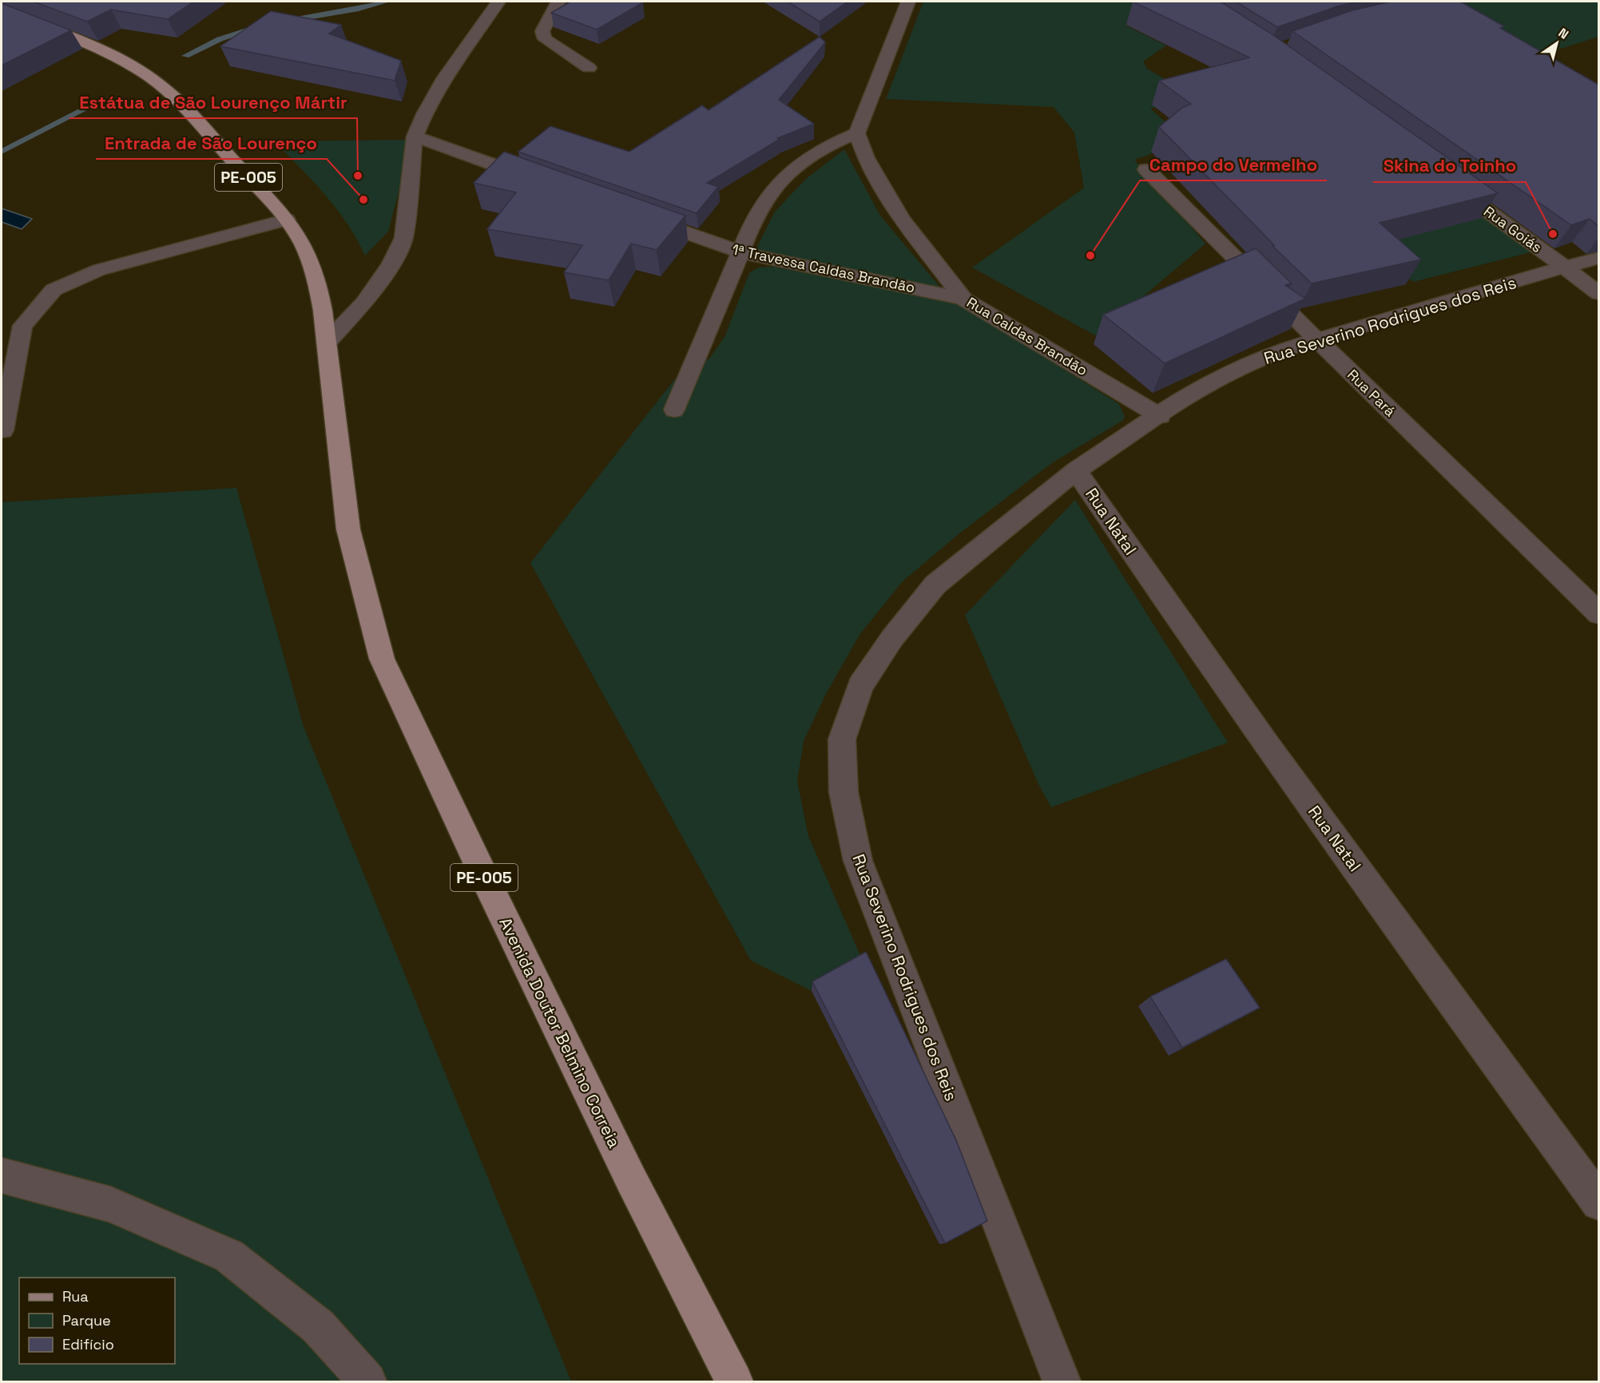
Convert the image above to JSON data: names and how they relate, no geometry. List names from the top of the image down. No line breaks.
{"streets":{"main road":["PE-005","Avenida Doutor Belmino Correia"],"street":["Rua Goiás","1ª Travessa Caldas Brandão","Rua Severino Rodrigues dos Reis","Rua Caldas Brandão","Rua Pará","Rua Natal"]},"crossings":[["PE-005","Avenida Doutor Belmino Correia"],["Rua Goiás","Rua Severino Rodrigues dos Reis"],["1ª Travessa Caldas Brandão","Rua Caldas Brandão"],["Rua Severino Rodrigues dos Reis","Rua Caldas Brandão"],["Rua Severino Rodrigues dos Reis","Rua Pará"],["Rua Severino Rodrigues dos Reis","Rua Natal"]],"places":["Estátua de São Lourenço Mártir","Entrada de São Lourenço","Skina do Toinho","Campo do Vermelho"],"legend":["Rua","Parque","Edifício"],"north":"top right"}
